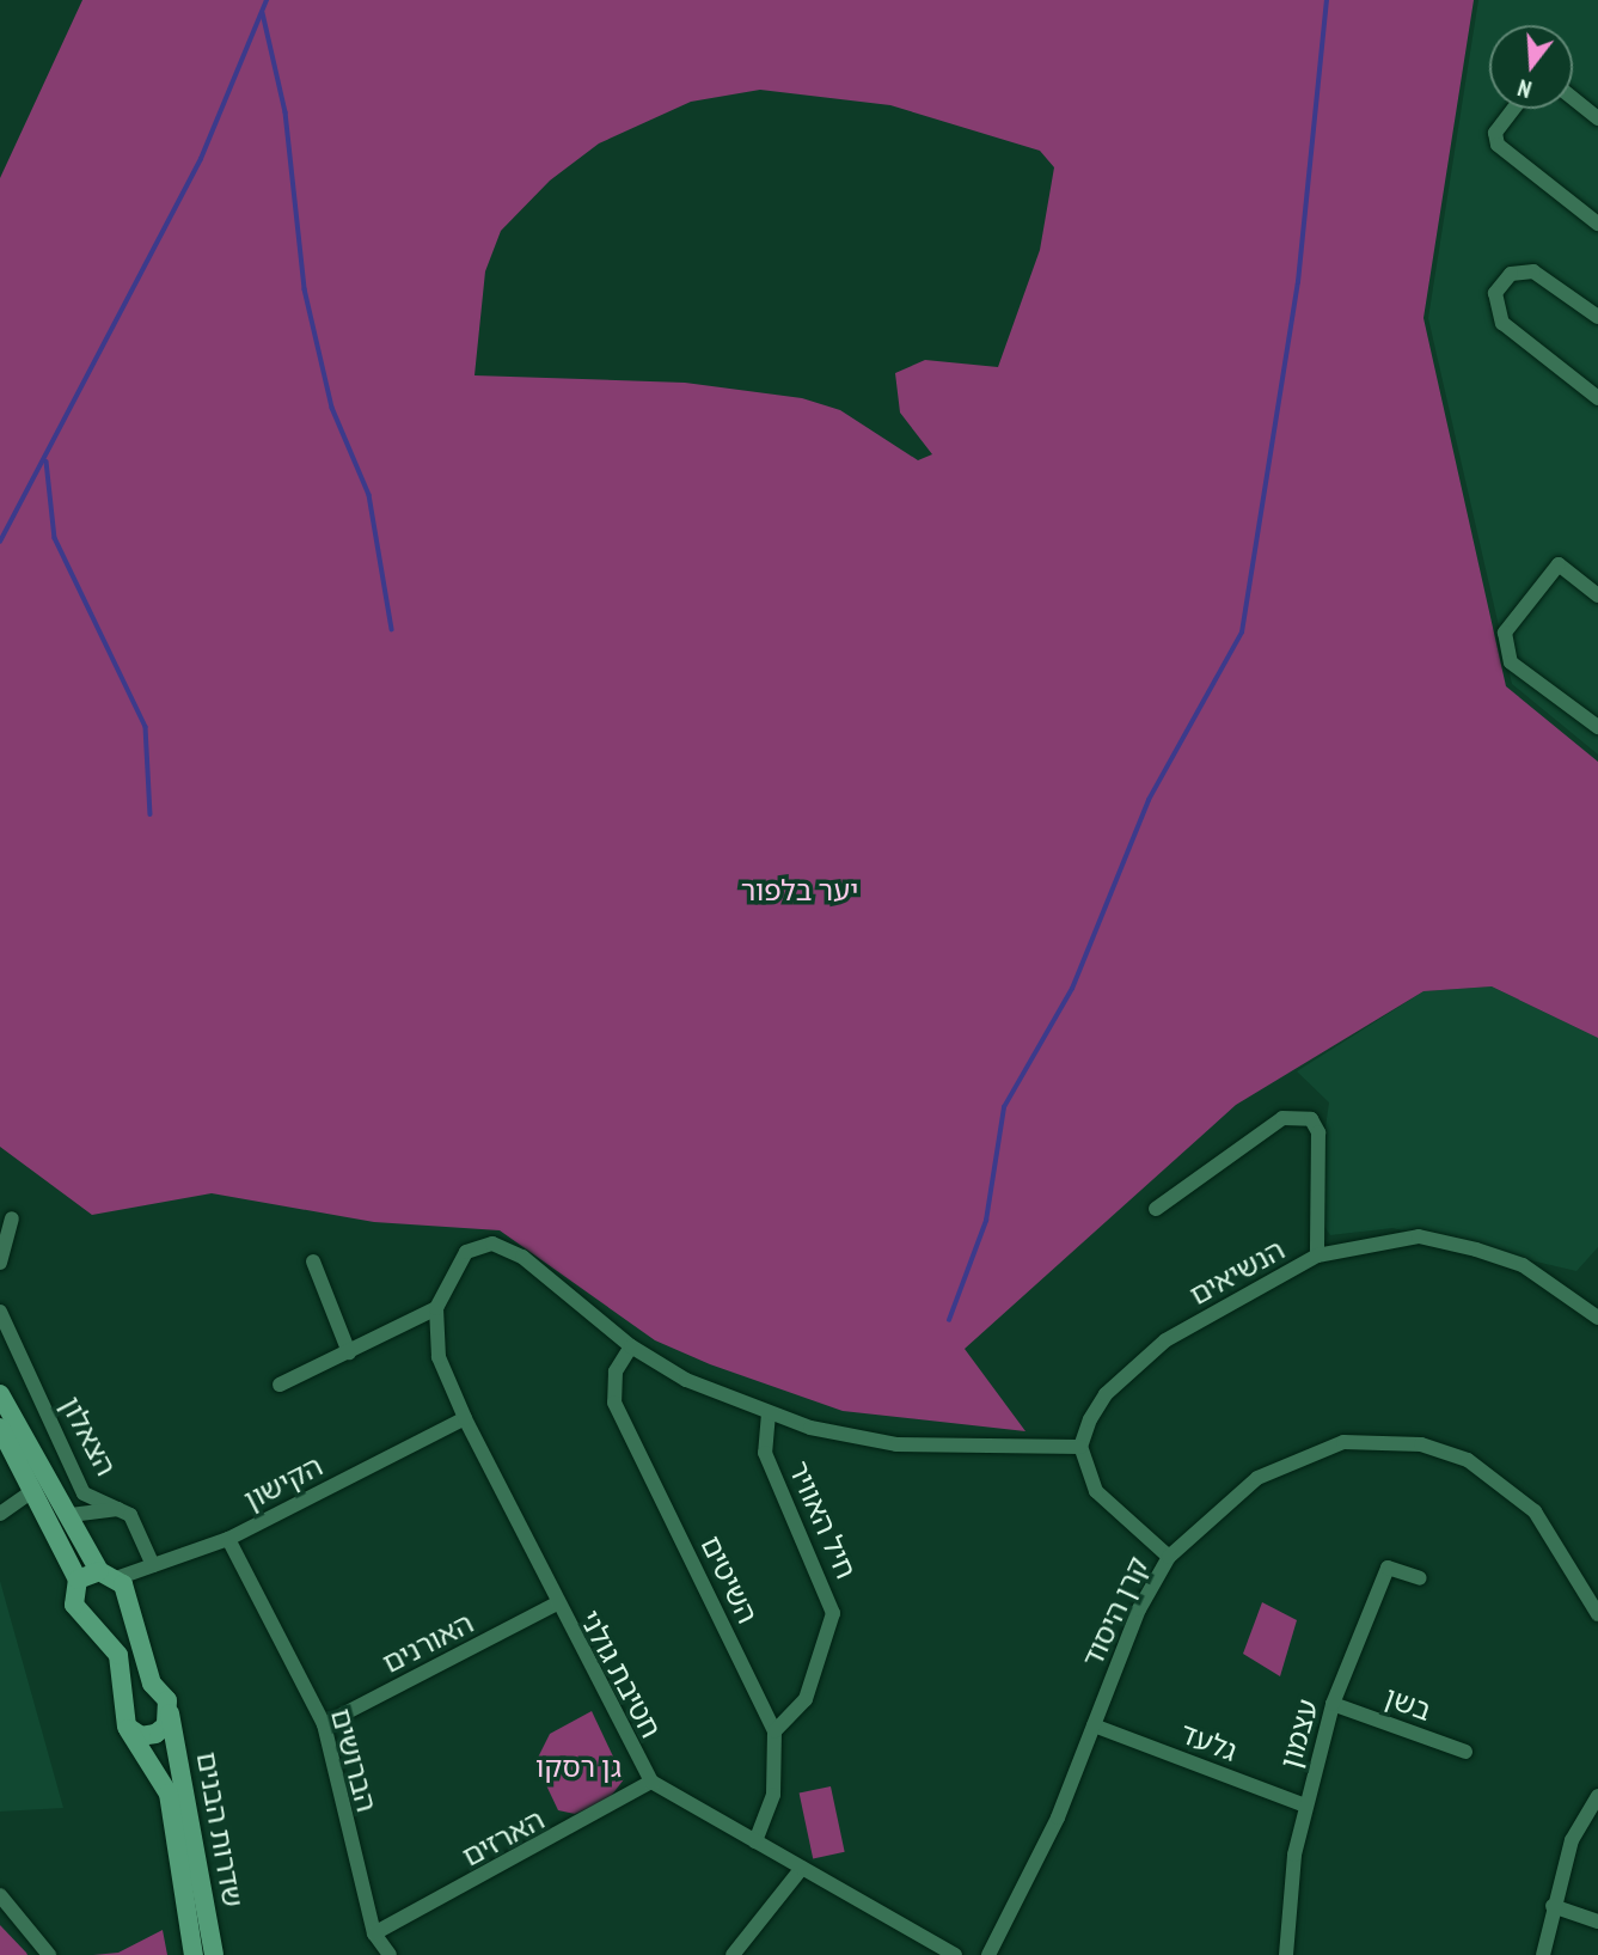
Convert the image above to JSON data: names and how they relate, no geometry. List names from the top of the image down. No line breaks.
{"streets":{"main road":["שדרות הבנים"],"street":["הנשיאים","הצאלון","הקישון","חיל האוויר","השיטים","קרן היסוד","האורנים","חטיבת גולני","בשן","עצמון","גלעד","הברושים","הארזים"]},"crossings":[["הצאלון","הקישון"],["הקישון","חטיבת גולני"],["הקישון","הברושים"],["הקישון","שדרות הבנים"],["חיל האוויר","השיטים"],["השיטים","חטיבת גולני"],["קרן היסוד","גלעד"],["האורנים","חטיבת גולני"],["האורנים","הברושים"],["חטיבת גולני","הארזים"],["בשן","עצמון"],["עצמון","גלעד"],["הברושים","הארזים"]],"parks":["יער בלפור","גן רסקו"],"north":"bottom"}
